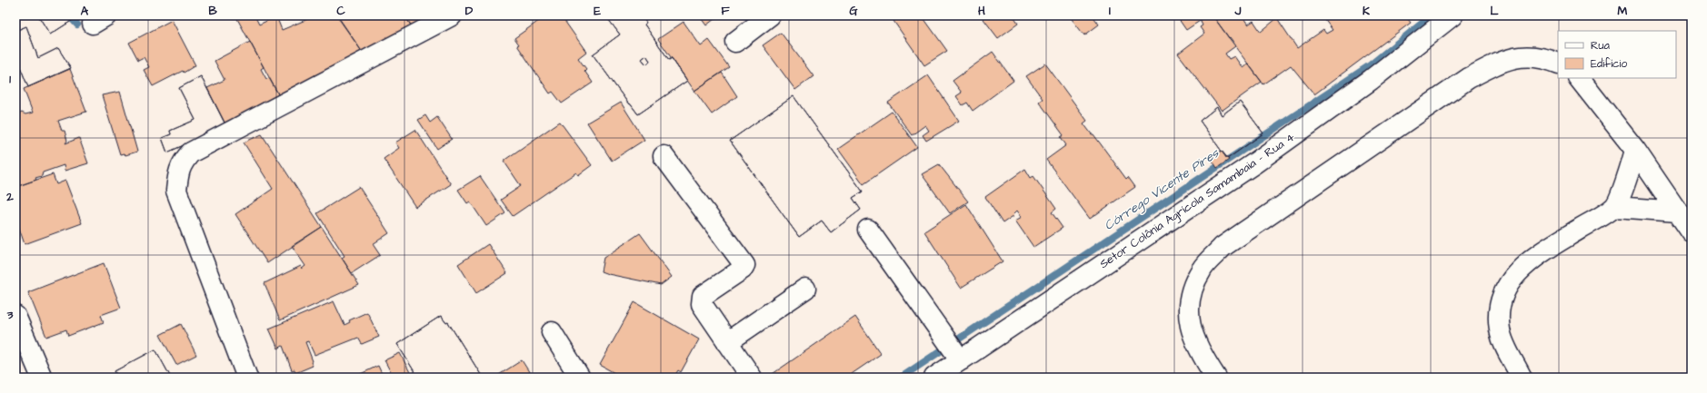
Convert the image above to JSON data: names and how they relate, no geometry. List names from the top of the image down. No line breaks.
{"streets":{"street":["Setor Colônia Agrícola Samambaia - Rua 4"]},"water":["Córrego Vicente Pires"],"legend":["Rua","Edifício"],"grid":{"columns":["A","B","C","D","E","F","G","H","I","J","K","L","M"],"rows":["1","2","3"]}}
